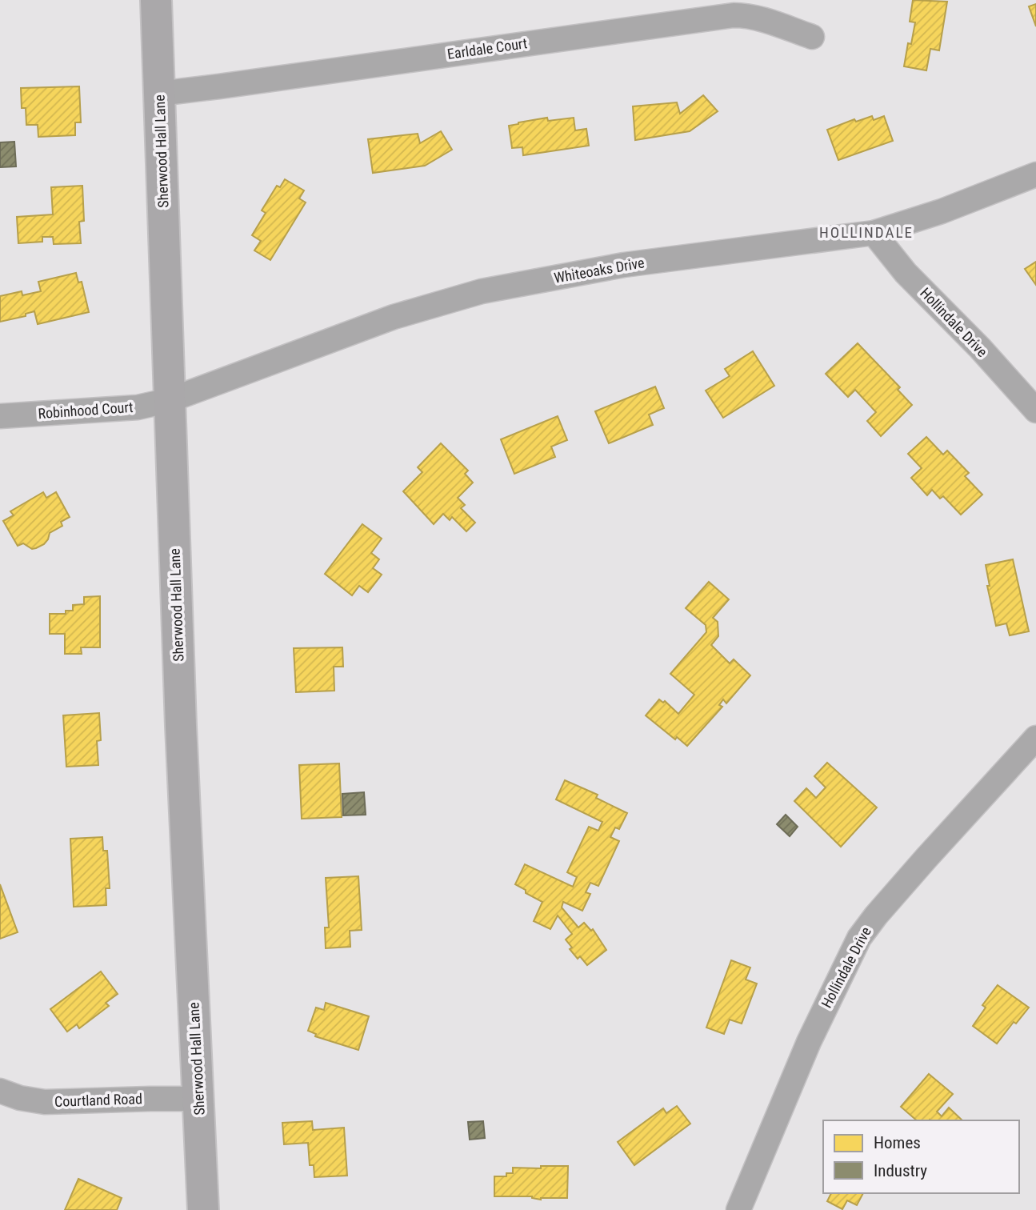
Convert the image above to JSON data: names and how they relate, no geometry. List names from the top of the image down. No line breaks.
{"streets":{"main road":["Sherwood Hall Lane"],"street":["Earldale Court","Whiteoaks Drive","Hollindale Drive","Robinhood Court","Courtland Road"]},"crossings":[["Earldale Court","Sherwood Hall Lane"],["Sherwood Hall Lane","Whiteoaks Drive"],["Sherwood Hall Lane","Robinhood Court"],["Sherwood Hall Lane","Courtland Road"],["Whiteoaks Drive","Hollindale Drive"],["Whiteoaks Drive","Robinhood Court"]],"districts":["HOLLINDALE"],"legend":["Homes","Industry"]}
